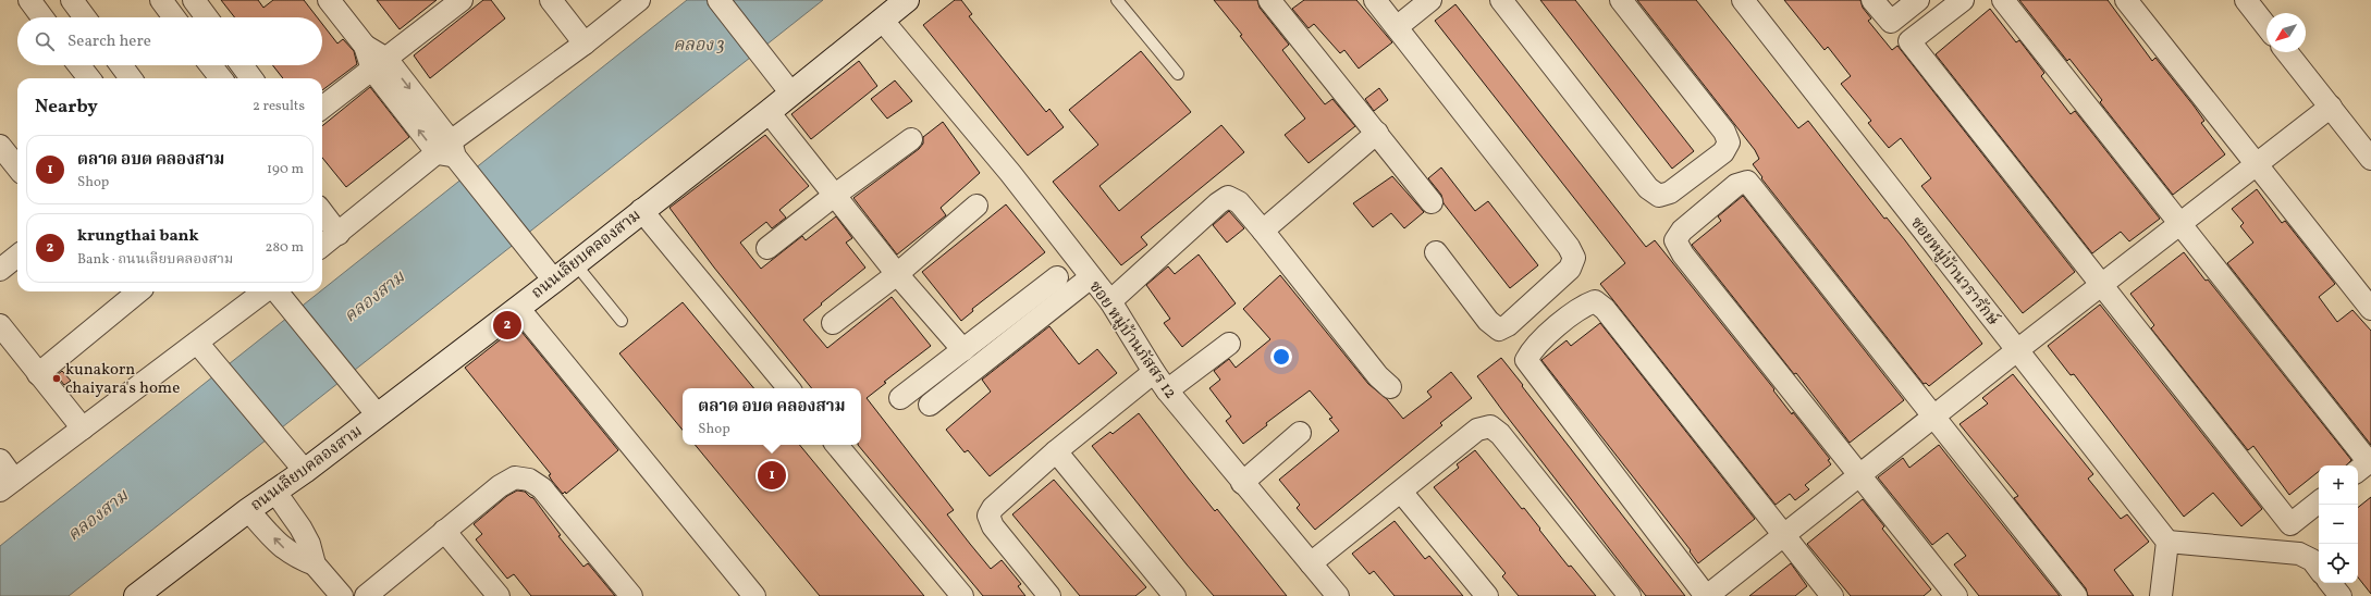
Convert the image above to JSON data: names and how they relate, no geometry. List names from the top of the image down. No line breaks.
{"streets":{"main road":["ถนนเลียบคลองสาม"],"street":["ซอยหมู่บ้านวรารักษ์","ซอย หมู่บ้านภัสสร 12"]},"crossings":[["ถนนเลียบคลองสาม","ซอย หมู่บ้านภัสสร 12"]],"water":["คลอง 3","คลองสาม"],"places":["kunakorn chaiyara's home"],"north":"bottom left","page":{"search":"Search here","heading":["Nearby","2 results"],"list":[{"mark":"1","name":"ตลาด อบต คลองสาม","note":"Shop","value":"190 m"},{"mark":"2","name":"krungthai bank","note":"Bank · ถนนเลียบคลองสาม","value":"280 m"}],"pins":["2","1"],"popup":["ตลาด อบต คลองสาม","Shop"],"map_buttons":["+","−"]}}
